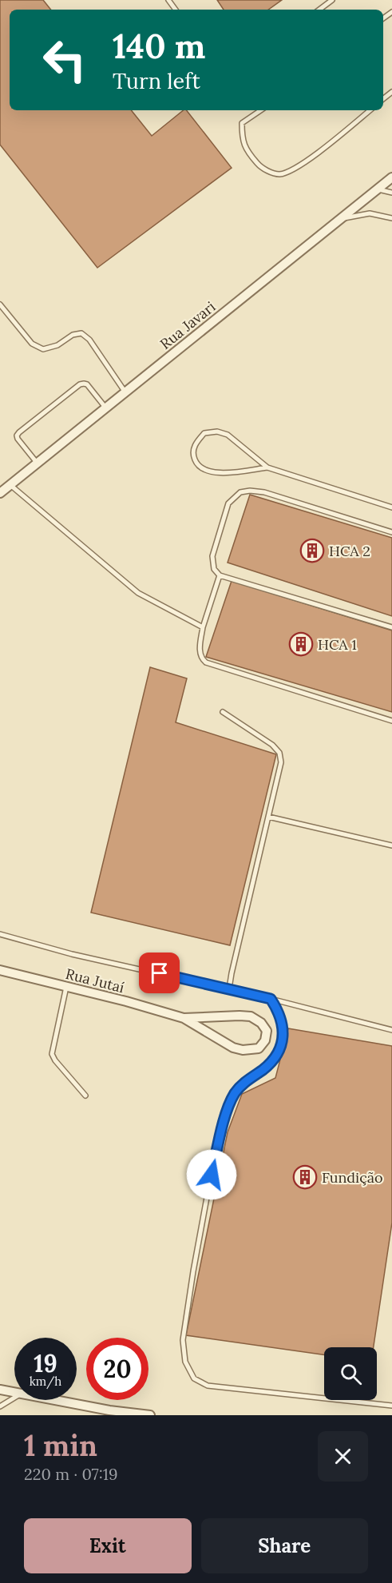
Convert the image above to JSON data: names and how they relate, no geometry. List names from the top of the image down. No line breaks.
{"streets":{"street":["Rua Javari","Rua Jutaí"]},"places":{"building":["HCA 2","HCA 1","Fundição"]},"page":{"turn":["140 m","Turn left"],"speed":"19 km/h","limit":"20","heading":["1 min","220 m · 07:19"],"buttons":["Exit","Share"]}}
